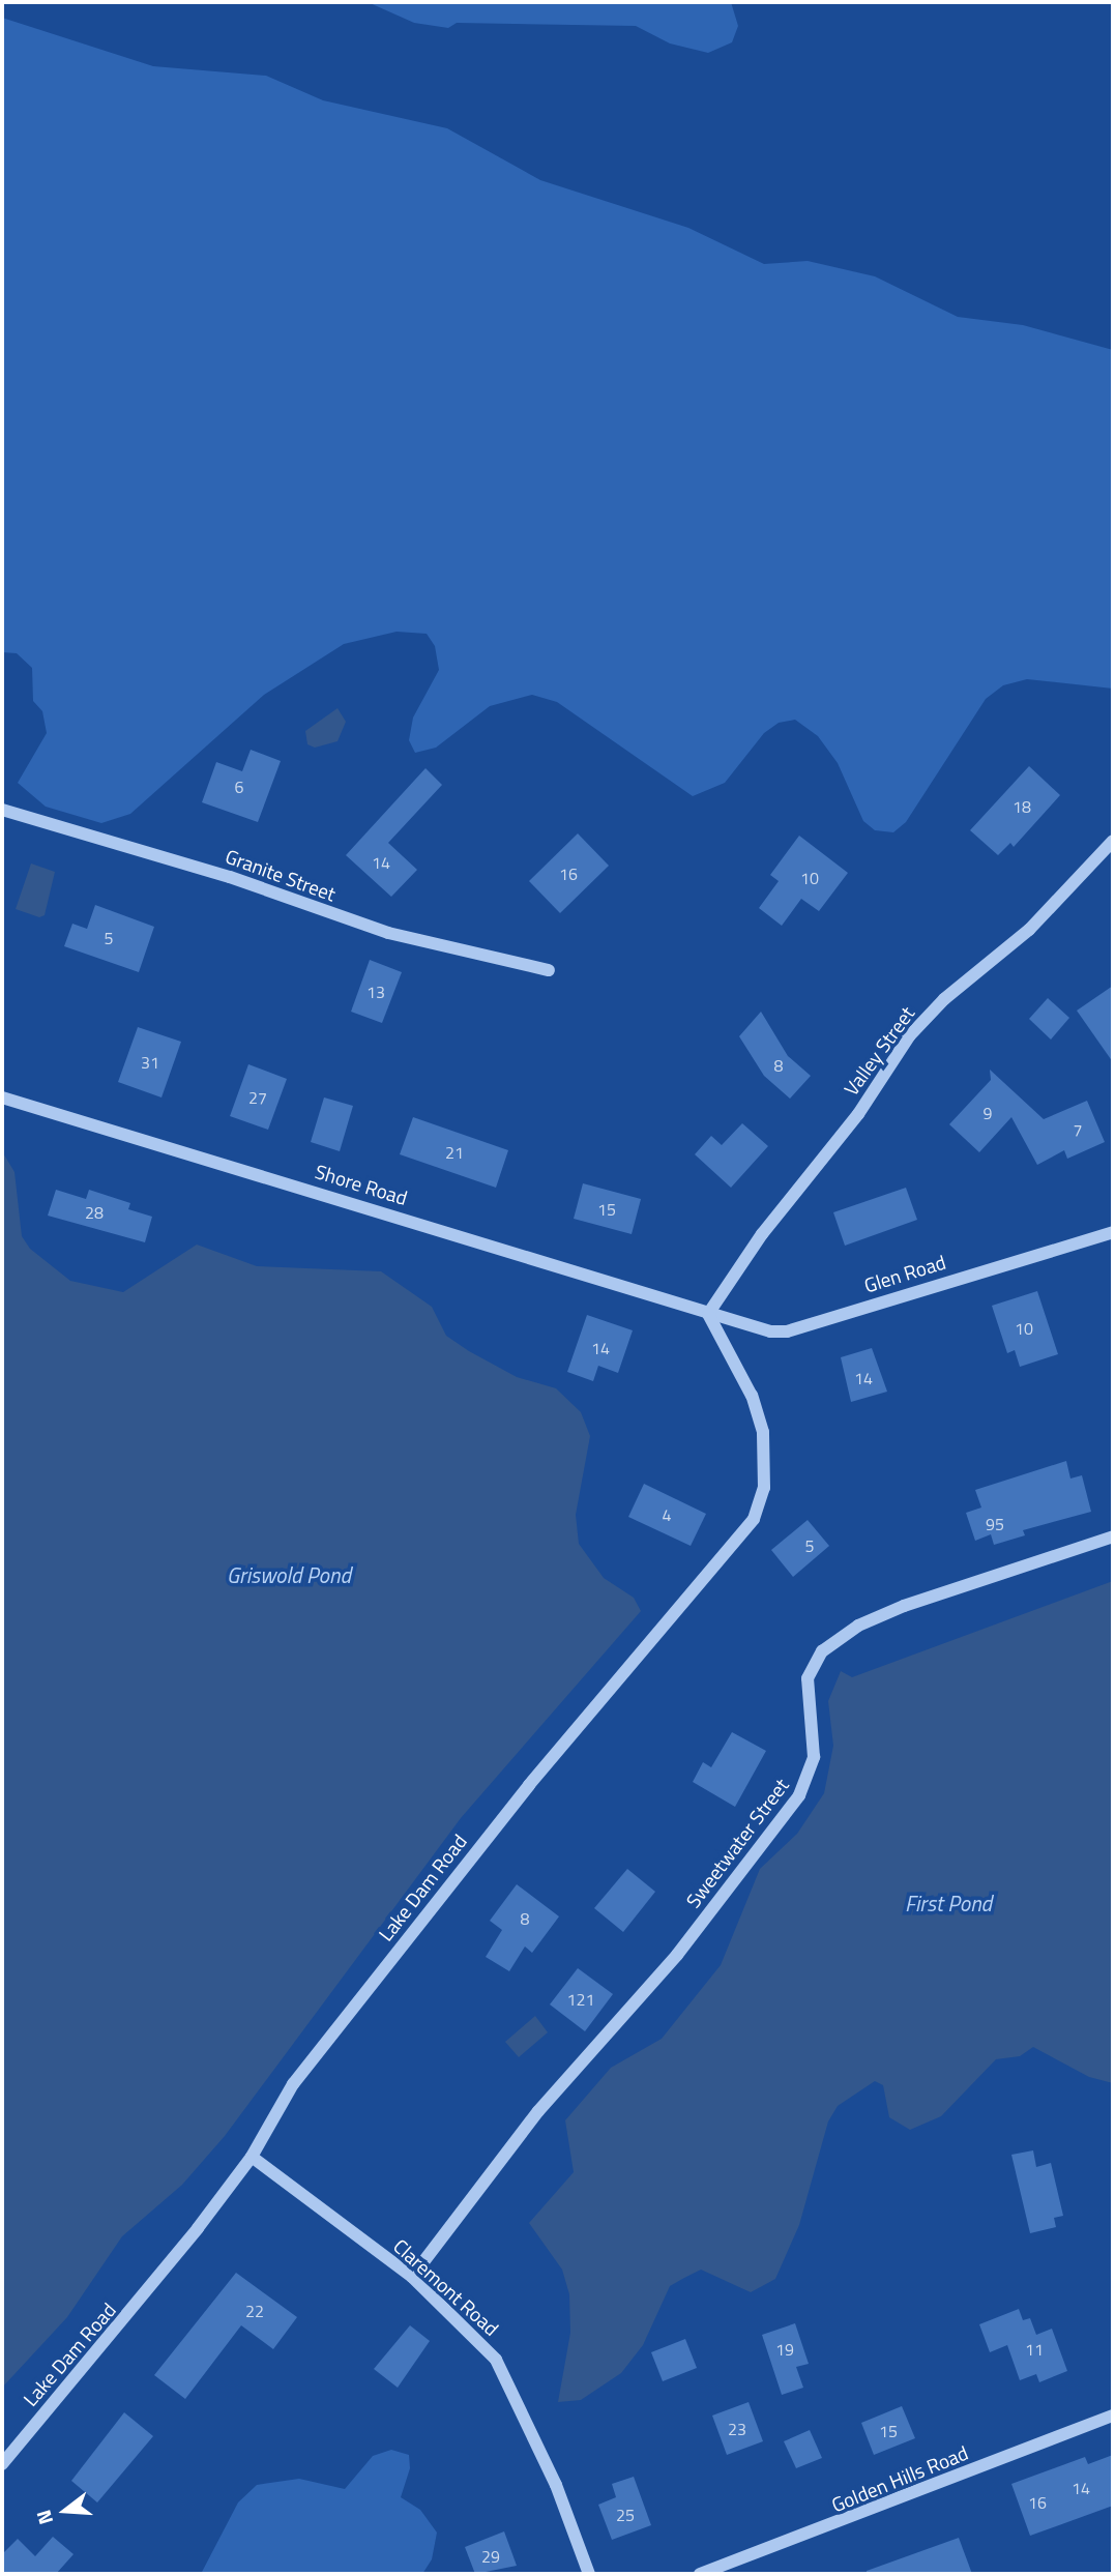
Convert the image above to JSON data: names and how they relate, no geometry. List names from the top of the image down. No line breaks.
{"streets":{"street":["Granite Street","Valley Street","Shore Road","Glen Road","Sweetwater Street","Lake Dam Road","Claremont Road","Golden Hills Road"]},"crossings":[["Valley Street","Shore Road"],["Valley Street","Glen Road"],["Valley Street","Lake Dam Road"],["Shore Road","Glen Road"],["Shore Road","Lake Dam Road"],["Glen Road","Lake Dam Road"],["Sweetwater Street","Claremont Road"],["Lake Dam Road","Claremont Road"]],"water":["Griswold Pond","First Pond"],"house_numbers":["6","18","14","16","10","5","13","31","8","27","9","7","21","15","28","10","14","14","4","95","5","8","121","22","19","11","23","15","14","16","25","29"],"north":"left"}
